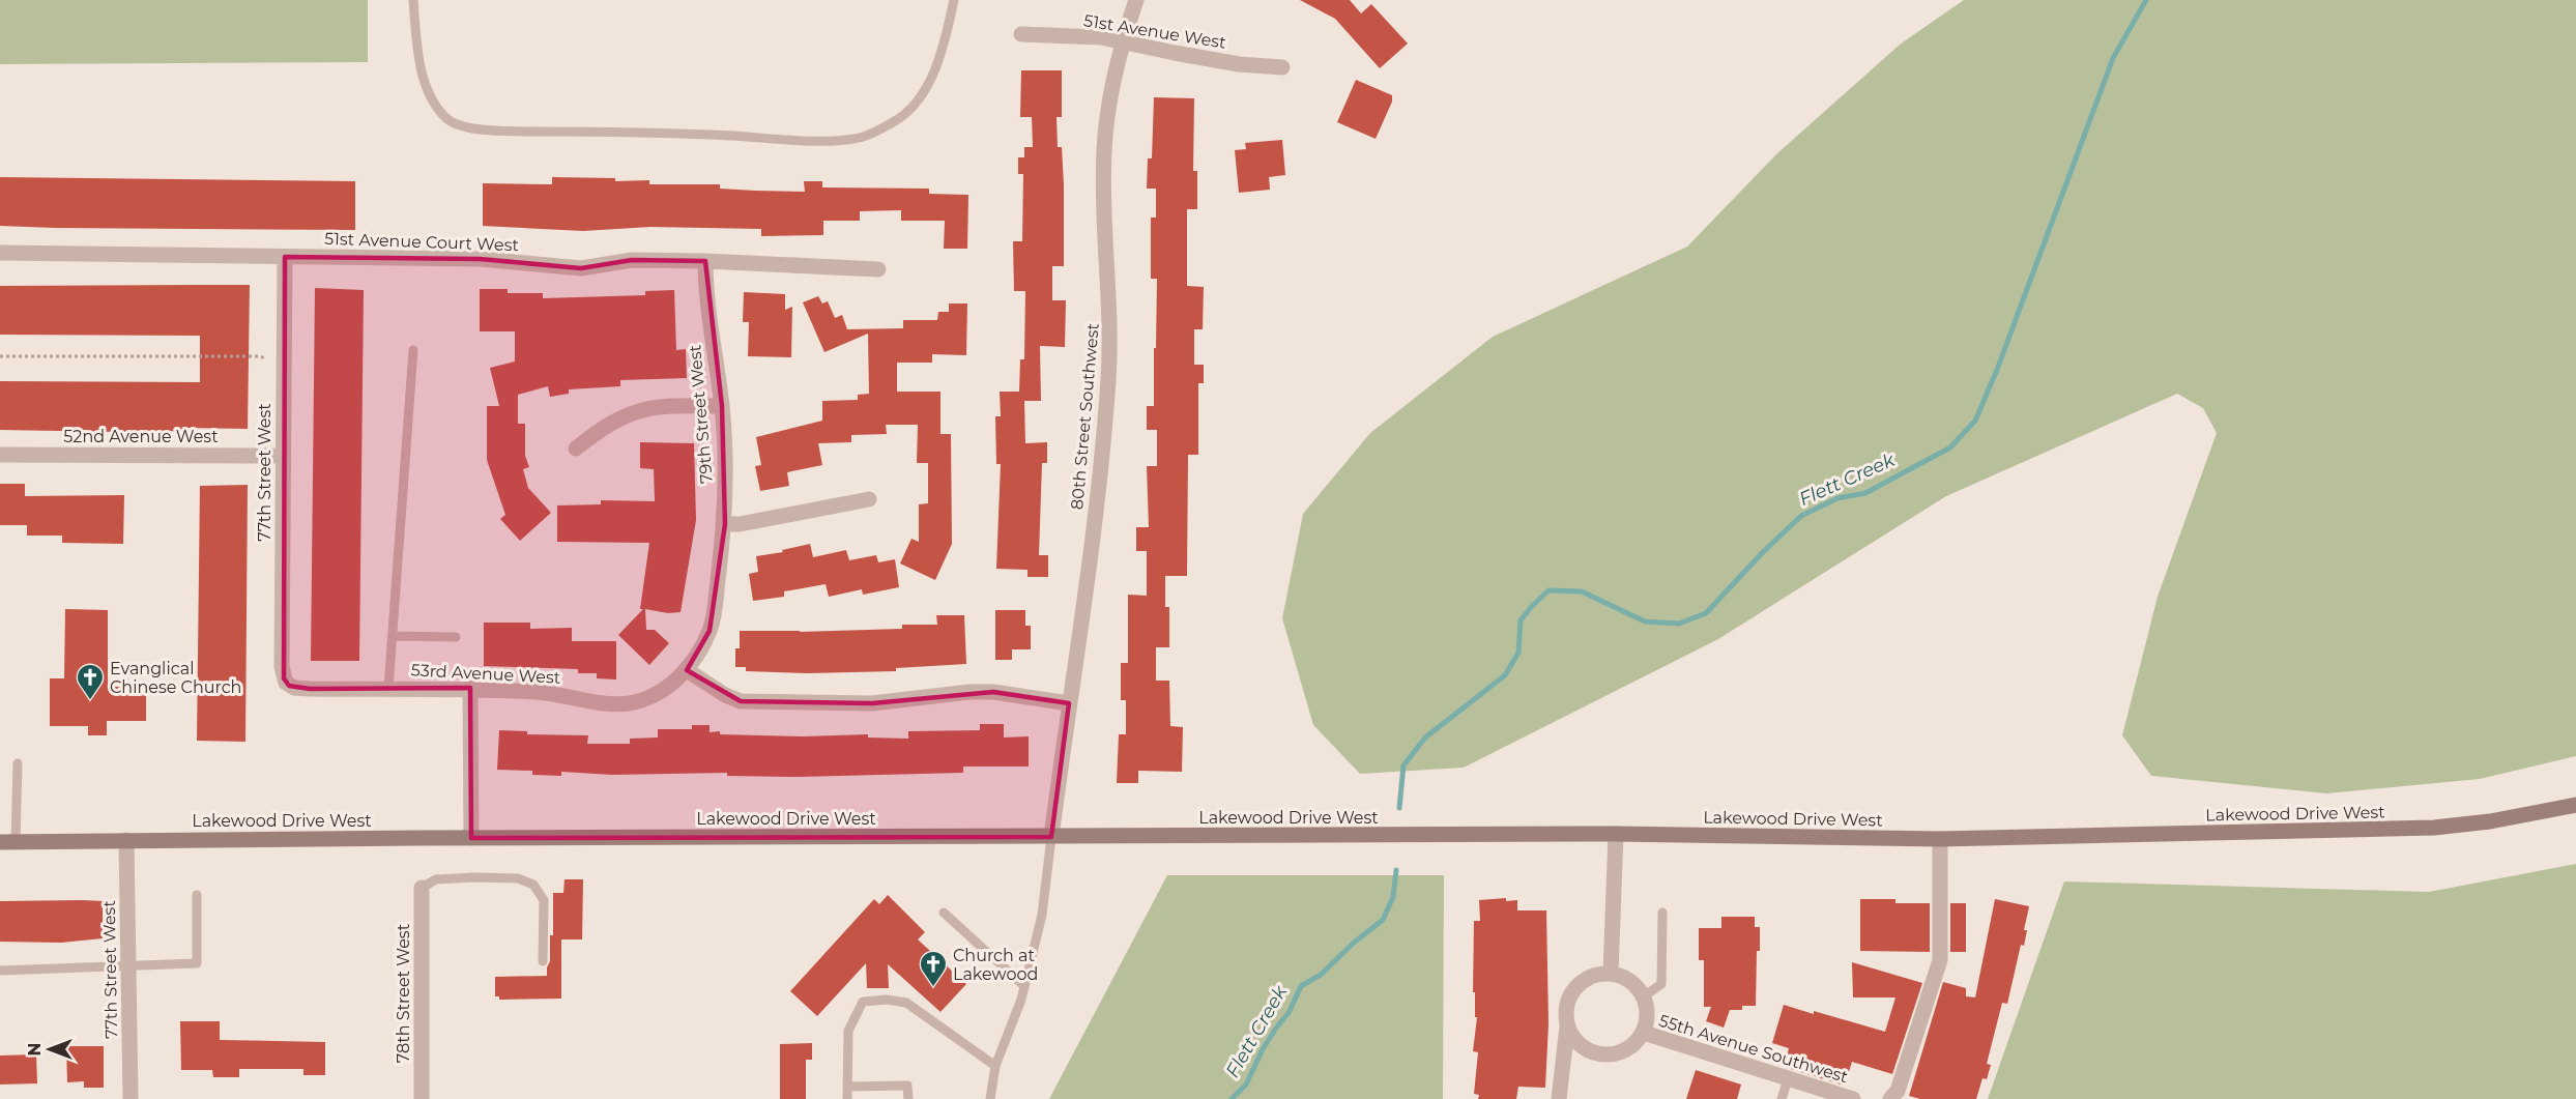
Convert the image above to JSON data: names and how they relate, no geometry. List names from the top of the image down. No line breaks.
{"streets":{"main road":["Lakewood Drive West"],"street":["51st Avenue West","51st Avenue Court West","79th Street West","80th Street Southwest","52nd Avenue West","77th Street West","53rd Avenue West","78th Street West","55th Avenue Southwest"]},"crossings":[["51st Avenue West","80th Street Southwest"],["51st Avenue Court West","79th Street West"],["51st Avenue Court West","77th Street West"],["79th Street West","53rd Avenue West"],["80th Street Southwest","Lakewood Drive West"],["52nd Avenue West","77th Street West"],["77th Street West","53rd Avenue West"],["77th Street West","Lakewood Drive West"]],"water":["Flett Creek"],"places":{"church":["Evanglical Chinese Church","Church at Lakewood"]},"north":"left"}
